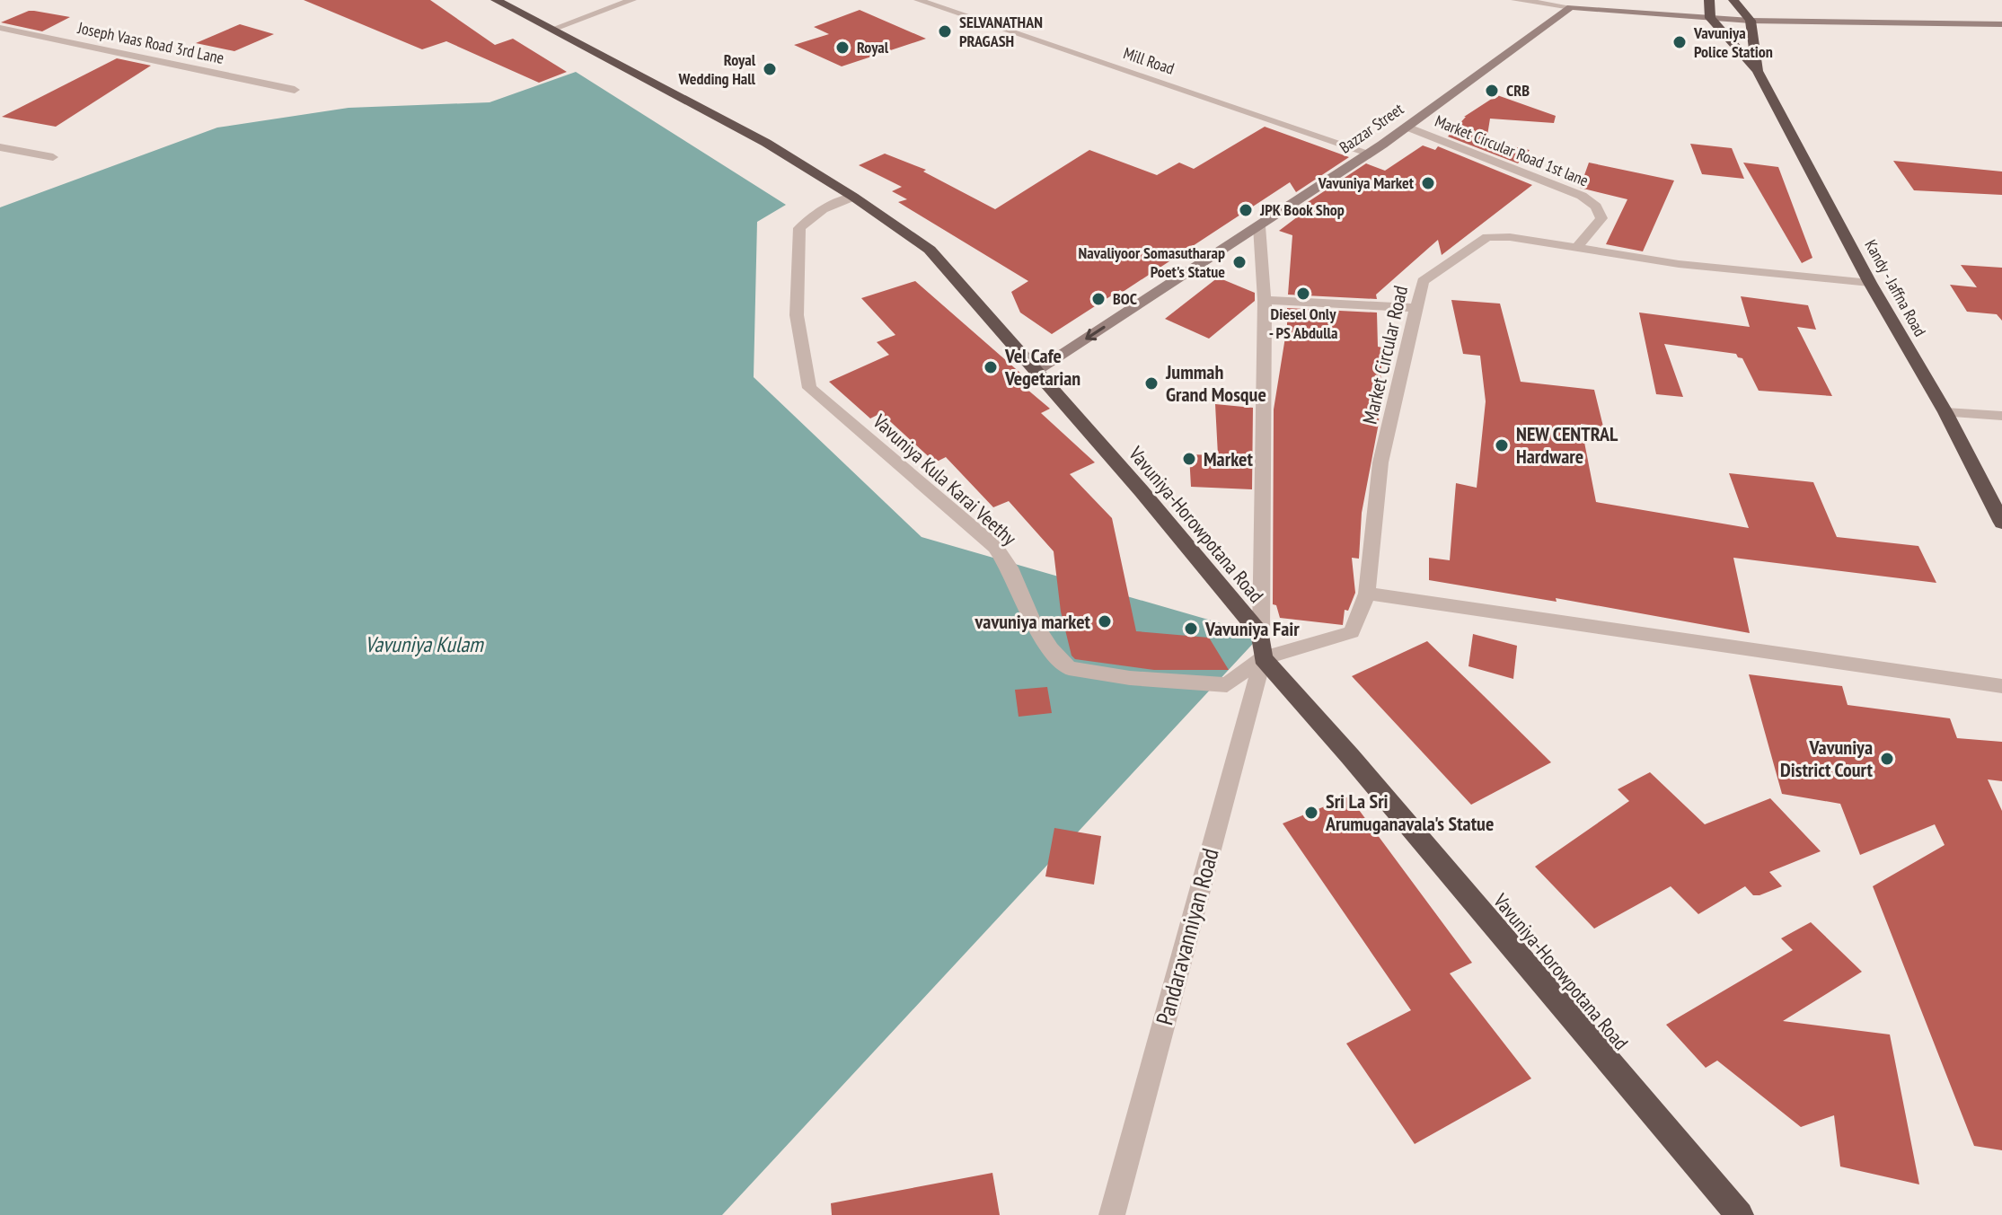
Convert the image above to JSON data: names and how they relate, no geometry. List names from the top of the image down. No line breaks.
{"streets":{"highway":["Kandy - Jaffna Road","Vavuniya-Horowpotana Road"],"main road":["Bazzar Street"],"street":["Joseph Vaas Road 3rd Lane","Mill Road","Market Circular Road 1st lane","Market Circular Road","Vavuniya Kula Karai Veethy","Pandaravanniyan Road"]},"crossings":[["Mill Road","Bazzar Street"],["Bazzar Street","Market Circular Road 1st lane"],["Bazzar Street","Vavuniya-Horowpotana Road"],["Market Circular Road 1st lane","Market Circular Road"],["Kandy - Jaffna Road","Market Circular Road"],["Market Circular Road","Vavuniya Kula Karai Veethy"],["Market Circular Road","Vavuniya-Horowpotana Road"],["Market Circular Road","Pandaravanniyan Road"],["Vavuniya Kula Karai Veethy","Vavuniya-Horowpotana Road"],["Vavuniya Kula Karai Veethy","Pandaravanniyan Road"],["Vavuniya-Horowpotana Road","Pandaravanniyan Road"]],"one_way":["Bazzar Street"],"water":["Vavuniya Kulam"],"places":["SELVANATHAN PRAGASH","Vavuniya Police Station","Royal","Royal Wedding Hall","CRB","Vavuniya Market","JPK Book Shop","Navaliyoor Somasutharap Poet's Statue","Diesel Only - PS Abdulla","BOC","Vel Cafe Vegetarian","Jummah Grand Mosque","NEW CENTRAL Hardware","Market","vavuniya market","Vavuniya Fair","Vavuniya District Court","Sri La Sri Arumuganavala's Statue"]}
